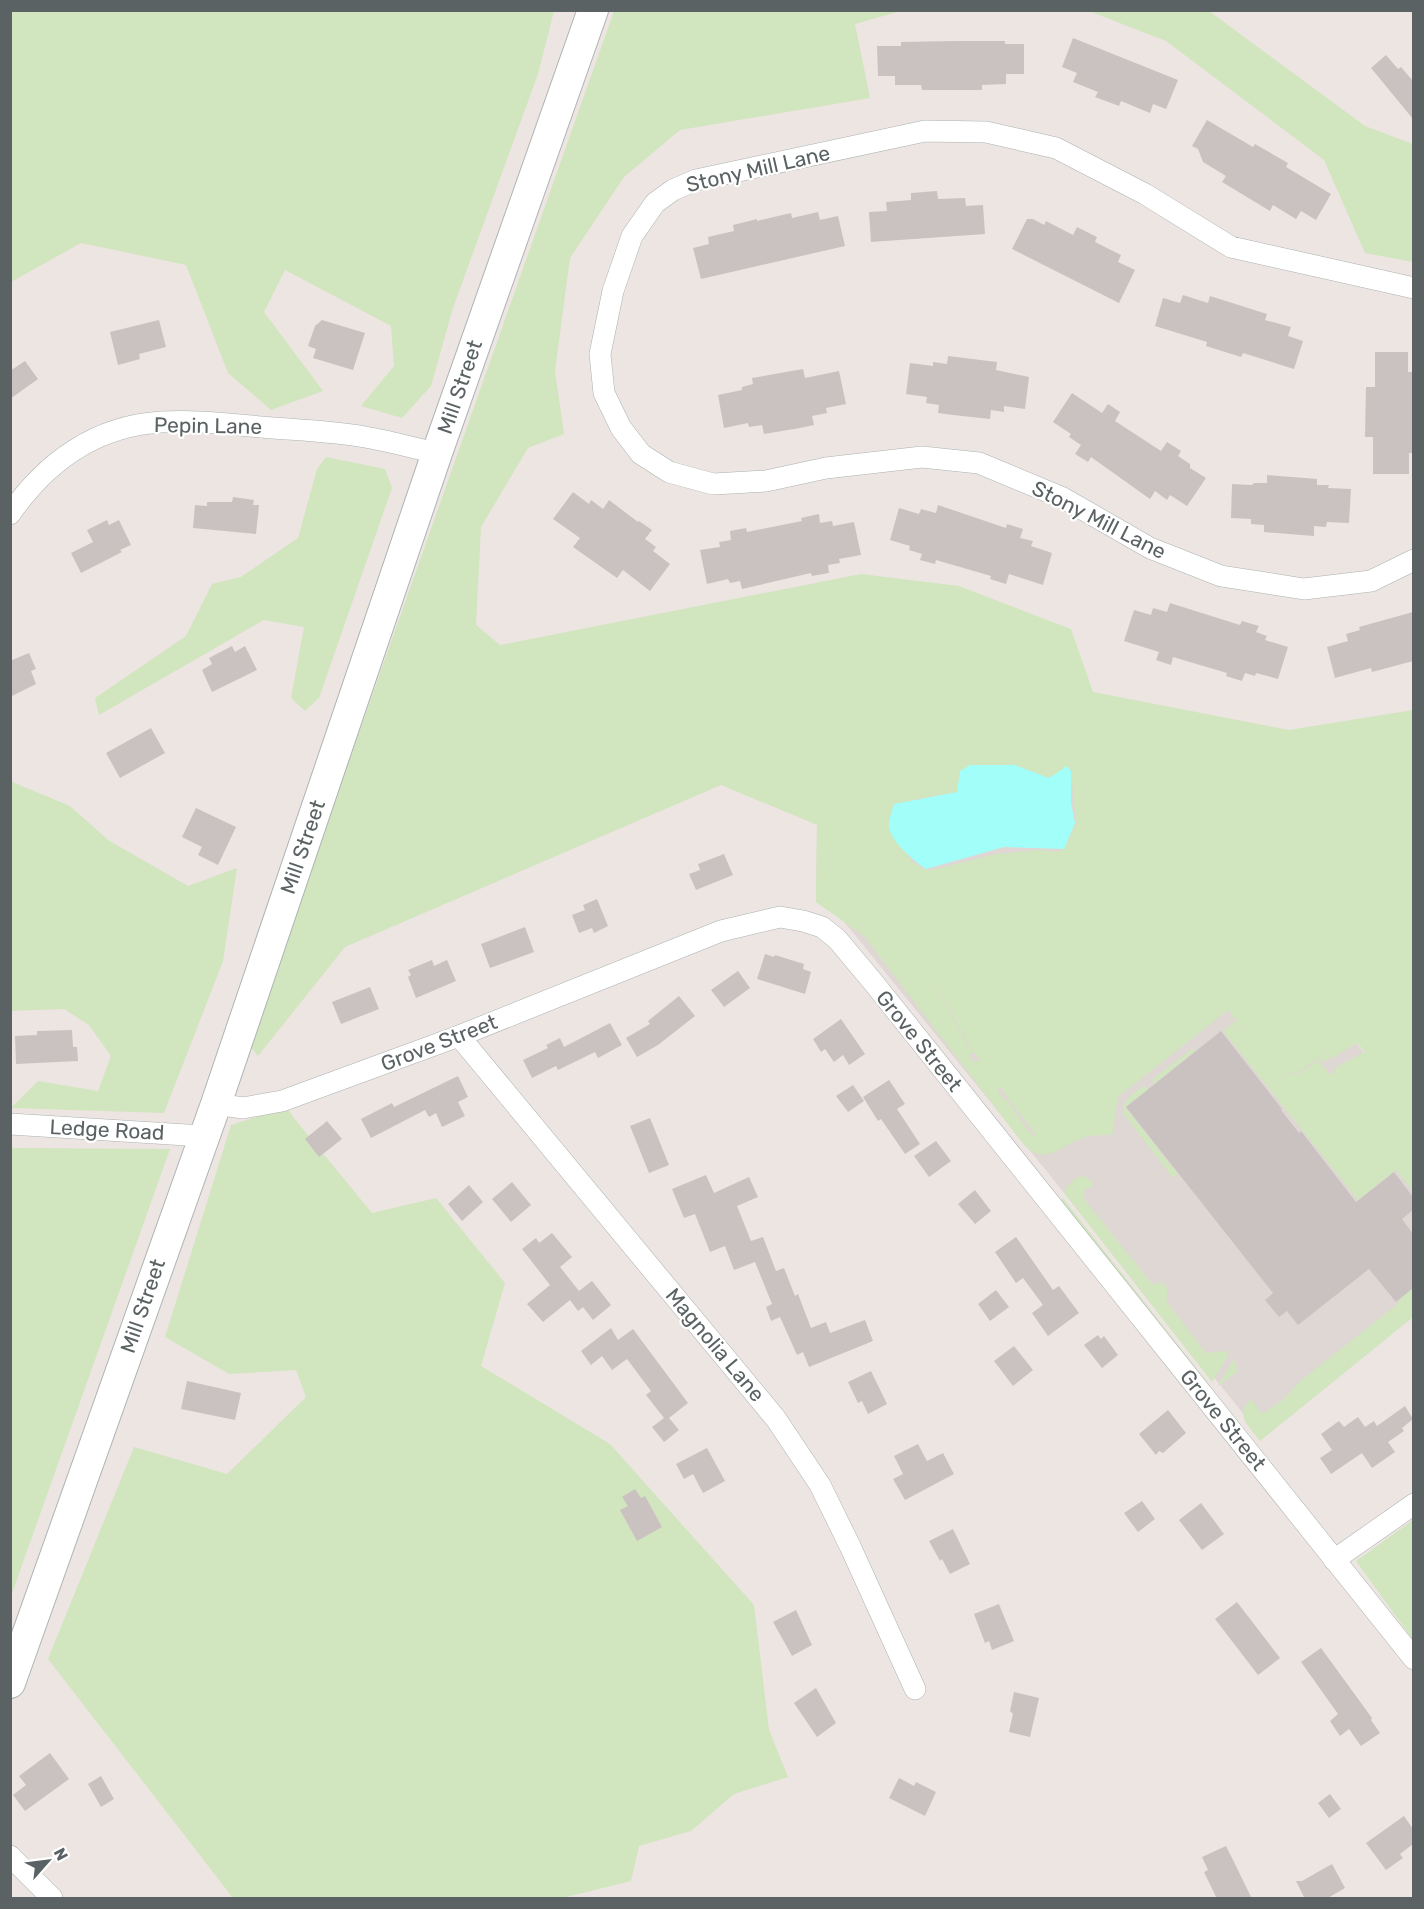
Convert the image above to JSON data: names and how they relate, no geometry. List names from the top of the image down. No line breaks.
{"streets":{"main road":["Mill Street"],"street":["Stony Mill Lane","Pepin Lane","Grove Street","Ledge Road","Magnolia Lane"]},"crossings":[["Mill Street","Pepin Lane"],["Mill Street","Grove Street"],["Mill Street","Ledge Road"],["Grove Street","Magnolia Lane"]],"north":"top right"}
